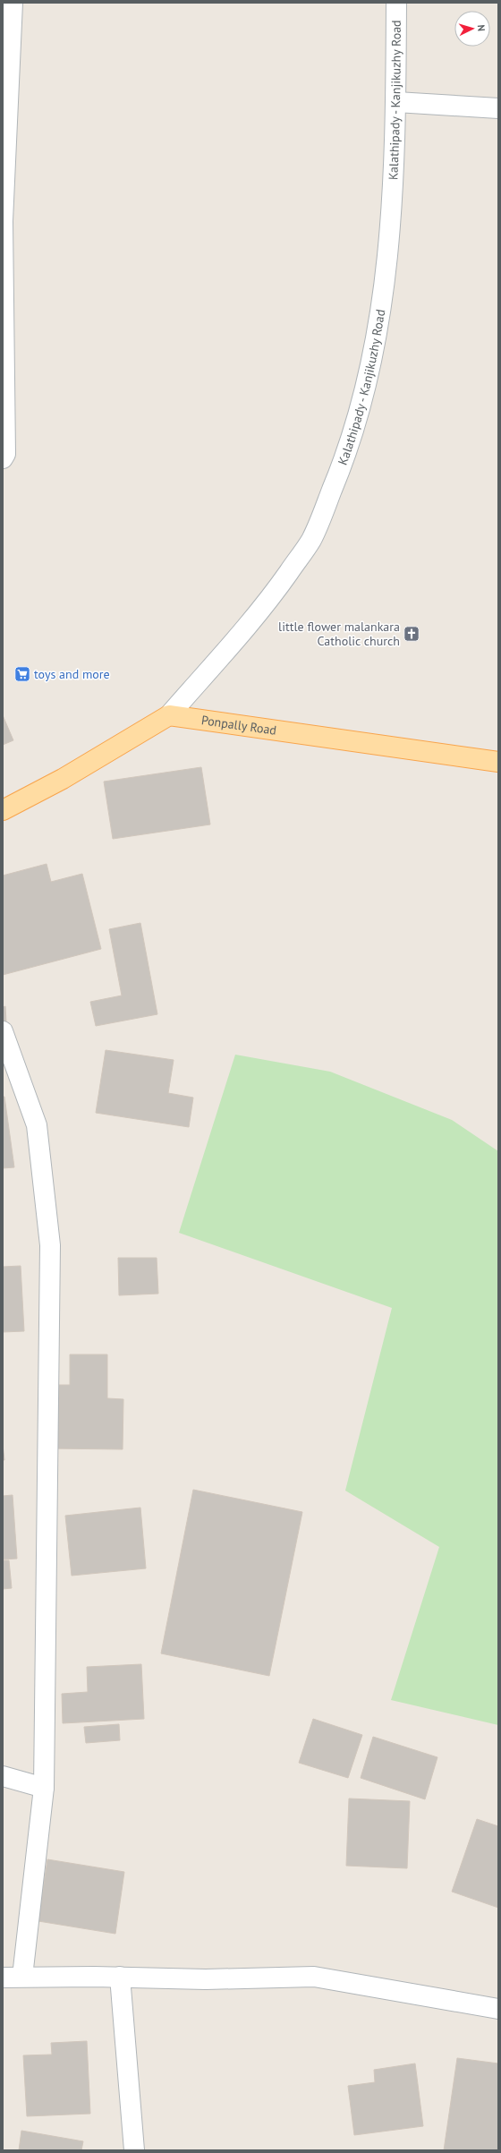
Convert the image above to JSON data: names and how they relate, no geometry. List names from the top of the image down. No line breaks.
{"streets":{"main road":["Ponpally Road"],"street":["Kalathipady - Kanjikuzhy Road"]},"crossings":[["Kalathipady - Kanjikuzhy Road","Ponpally Road"]],"places":{"church":["little flower malankara Catholic church"],"supermarket":["toys and more"]},"north":"right"}
